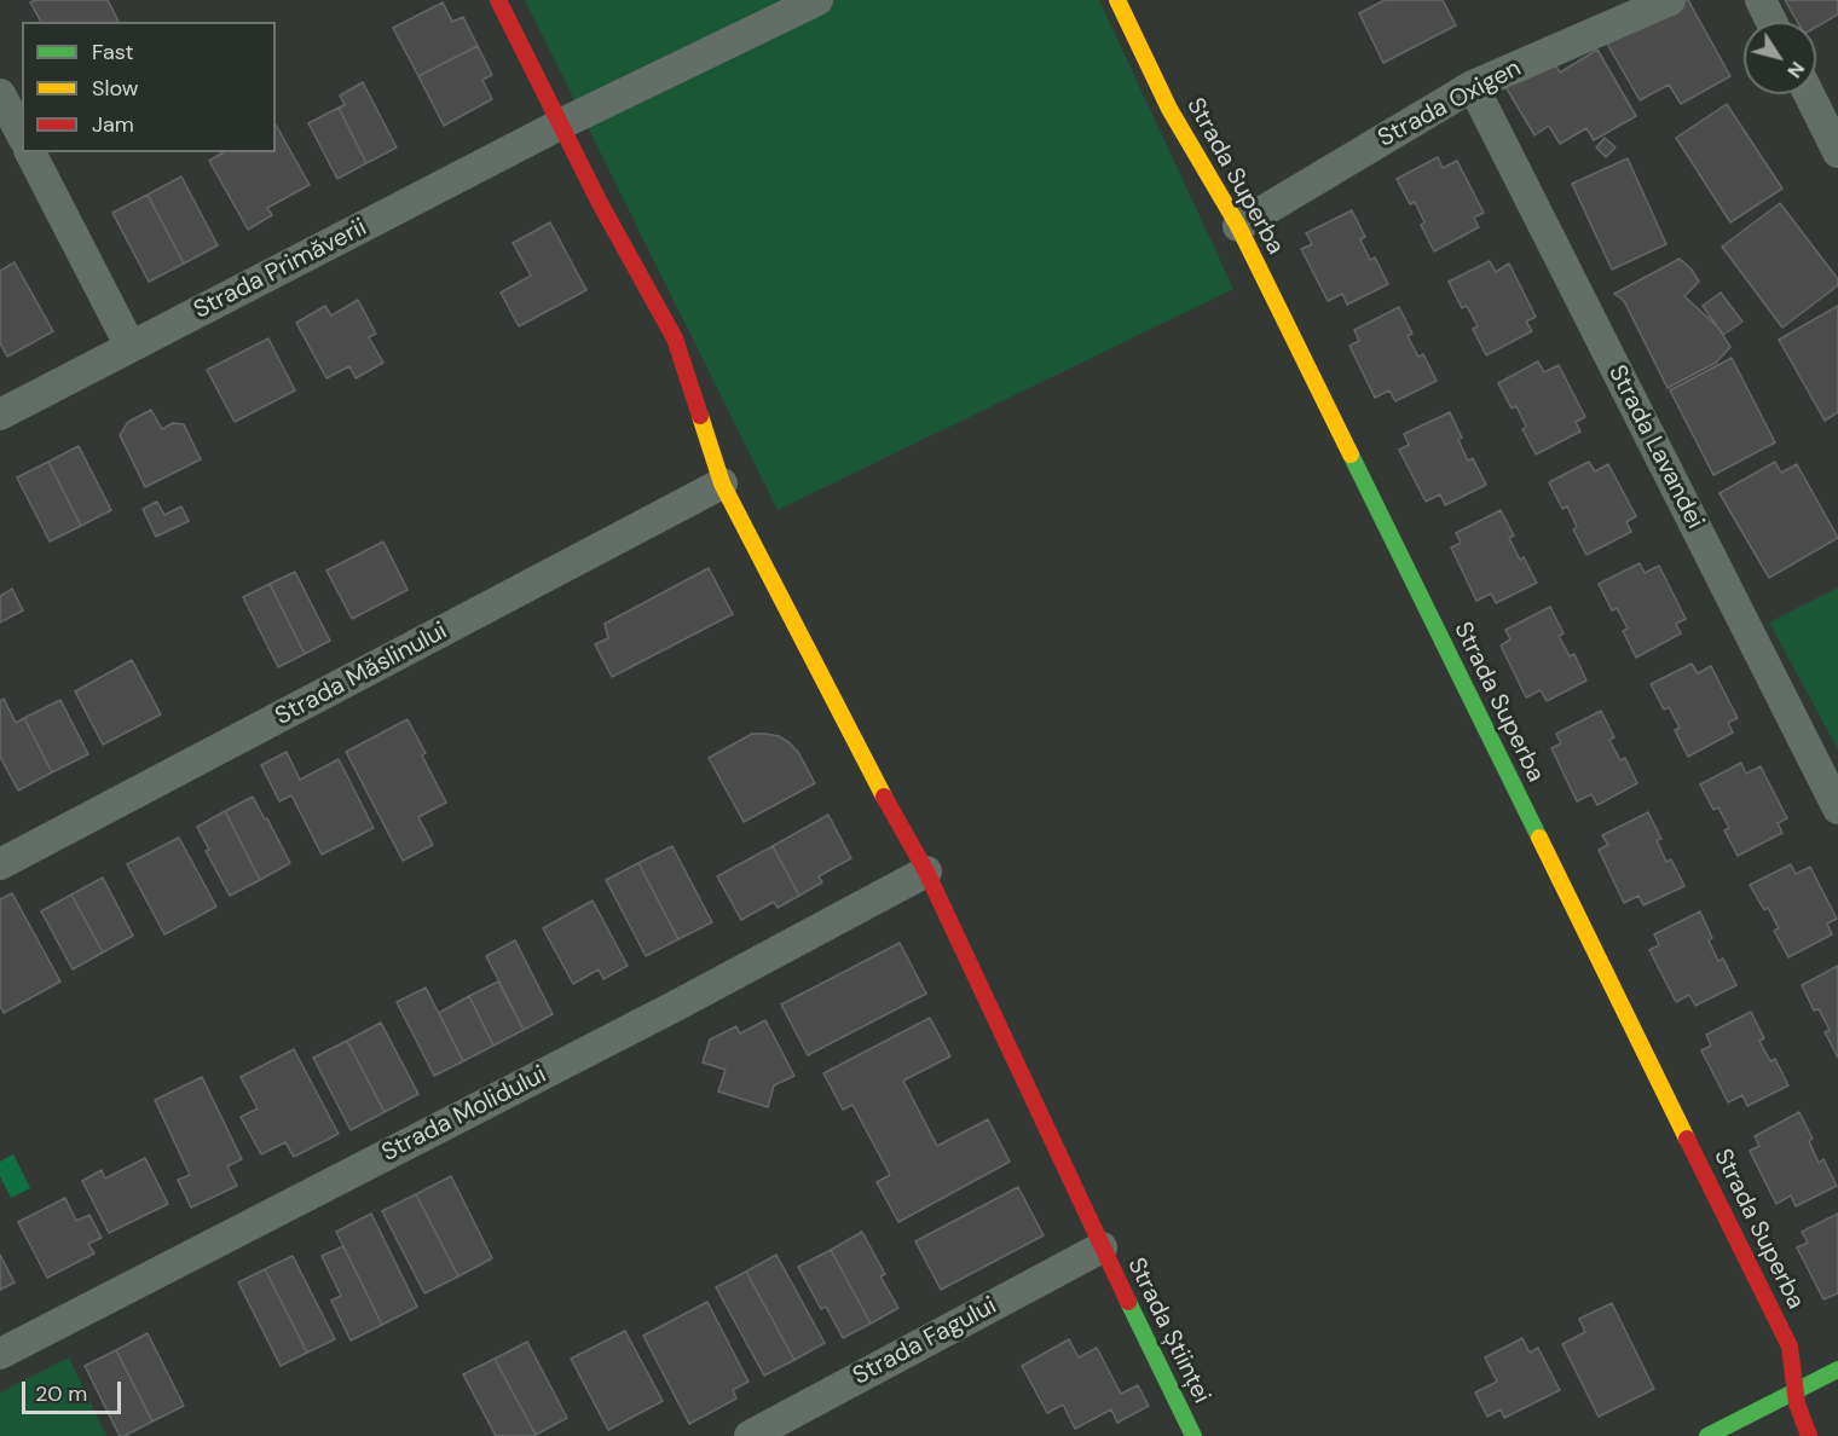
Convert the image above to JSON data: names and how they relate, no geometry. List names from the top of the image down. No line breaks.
{"streets":{"street":["Strada Oxigen","Strada Superba","Strada Primăverii","Strada Lavandei","Strada Măslinului","Strada Molidului","Strada Științei","Strada Fagului"]},"crossings":[["Strada Oxigen","Strada Superba"],["Strada Oxigen","Strada Lavandei"],["Strada Primăverii","Strada Științei"],["Strada Măslinului","Strada Științei"],["Strada Molidului","Strada Științei"],["Strada Științei","Strada Fagului"]],"legend":["Fast","Slow","Jam"],"scale_bar":"20 m","north":"bottom right"}
